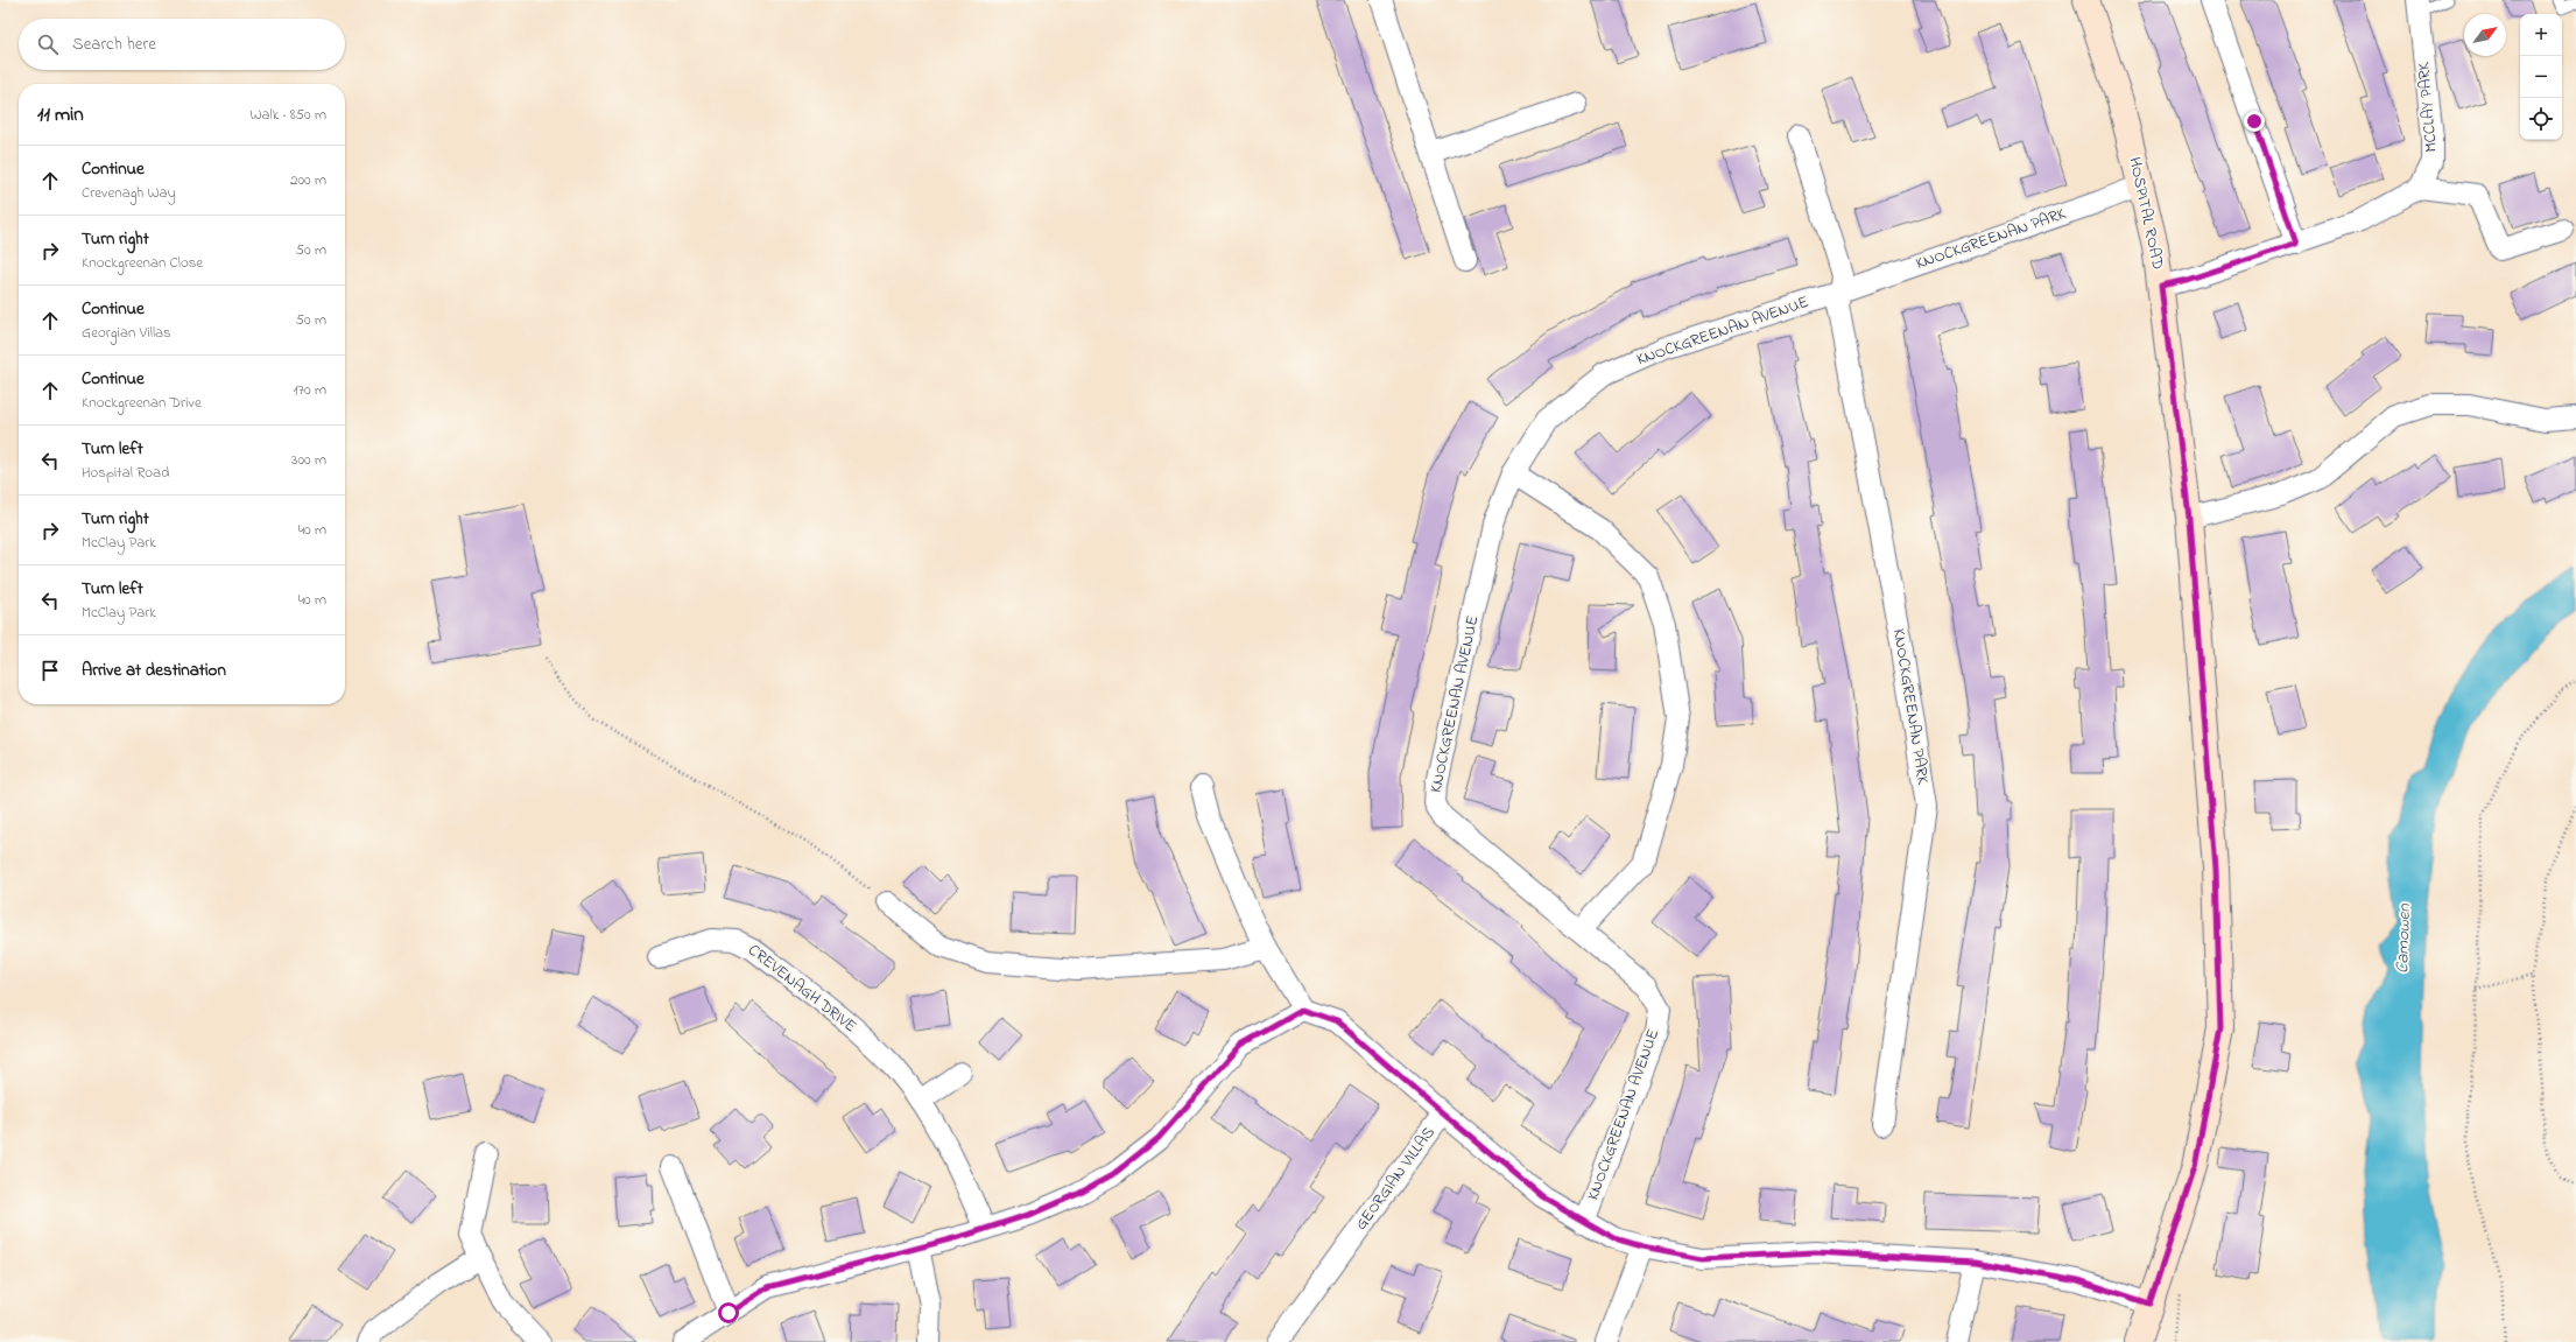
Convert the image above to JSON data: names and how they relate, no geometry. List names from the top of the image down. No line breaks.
{"streets":{"main road":["HOSPITAL ROAD"],"street":["MCCLAY PARK","KNOCKGREENAN PARK","KNOCKGREENAN AVENUE","CREVENAGH DRIVE","GEORGIAN VILLAS"]},"crossings":[["HOSPITAL ROAD","KNOCKGREENAN PARK"],["HOSPITAL ROAD","GEORGIAN VILLAS"],["KNOCKGREENAN PARK","KNOCKGREENAN AVENUE"],["KNOCKGREENAN AVENUE","GEORGIAN VILLAS"]],"water":["Camowen"],"north":"top right","page":{"map_buttons":["+","−"],"search":"Search here","heading":["11 min","Walk · 850 m"],"list":[["Continue","Crevenagh Way","200 m"],["Turn right","Knockgreenan Close","50 m"],["Continue","Georgian Villas","50 m"],["Continue","Knockgreenan Drive","170 m"],["Turn left","Hospital Road","300 m"],["Turn right","McClay Park","40 m"],["Turn left","McClay Park","40 m"],"Arrive at destination"]}}
